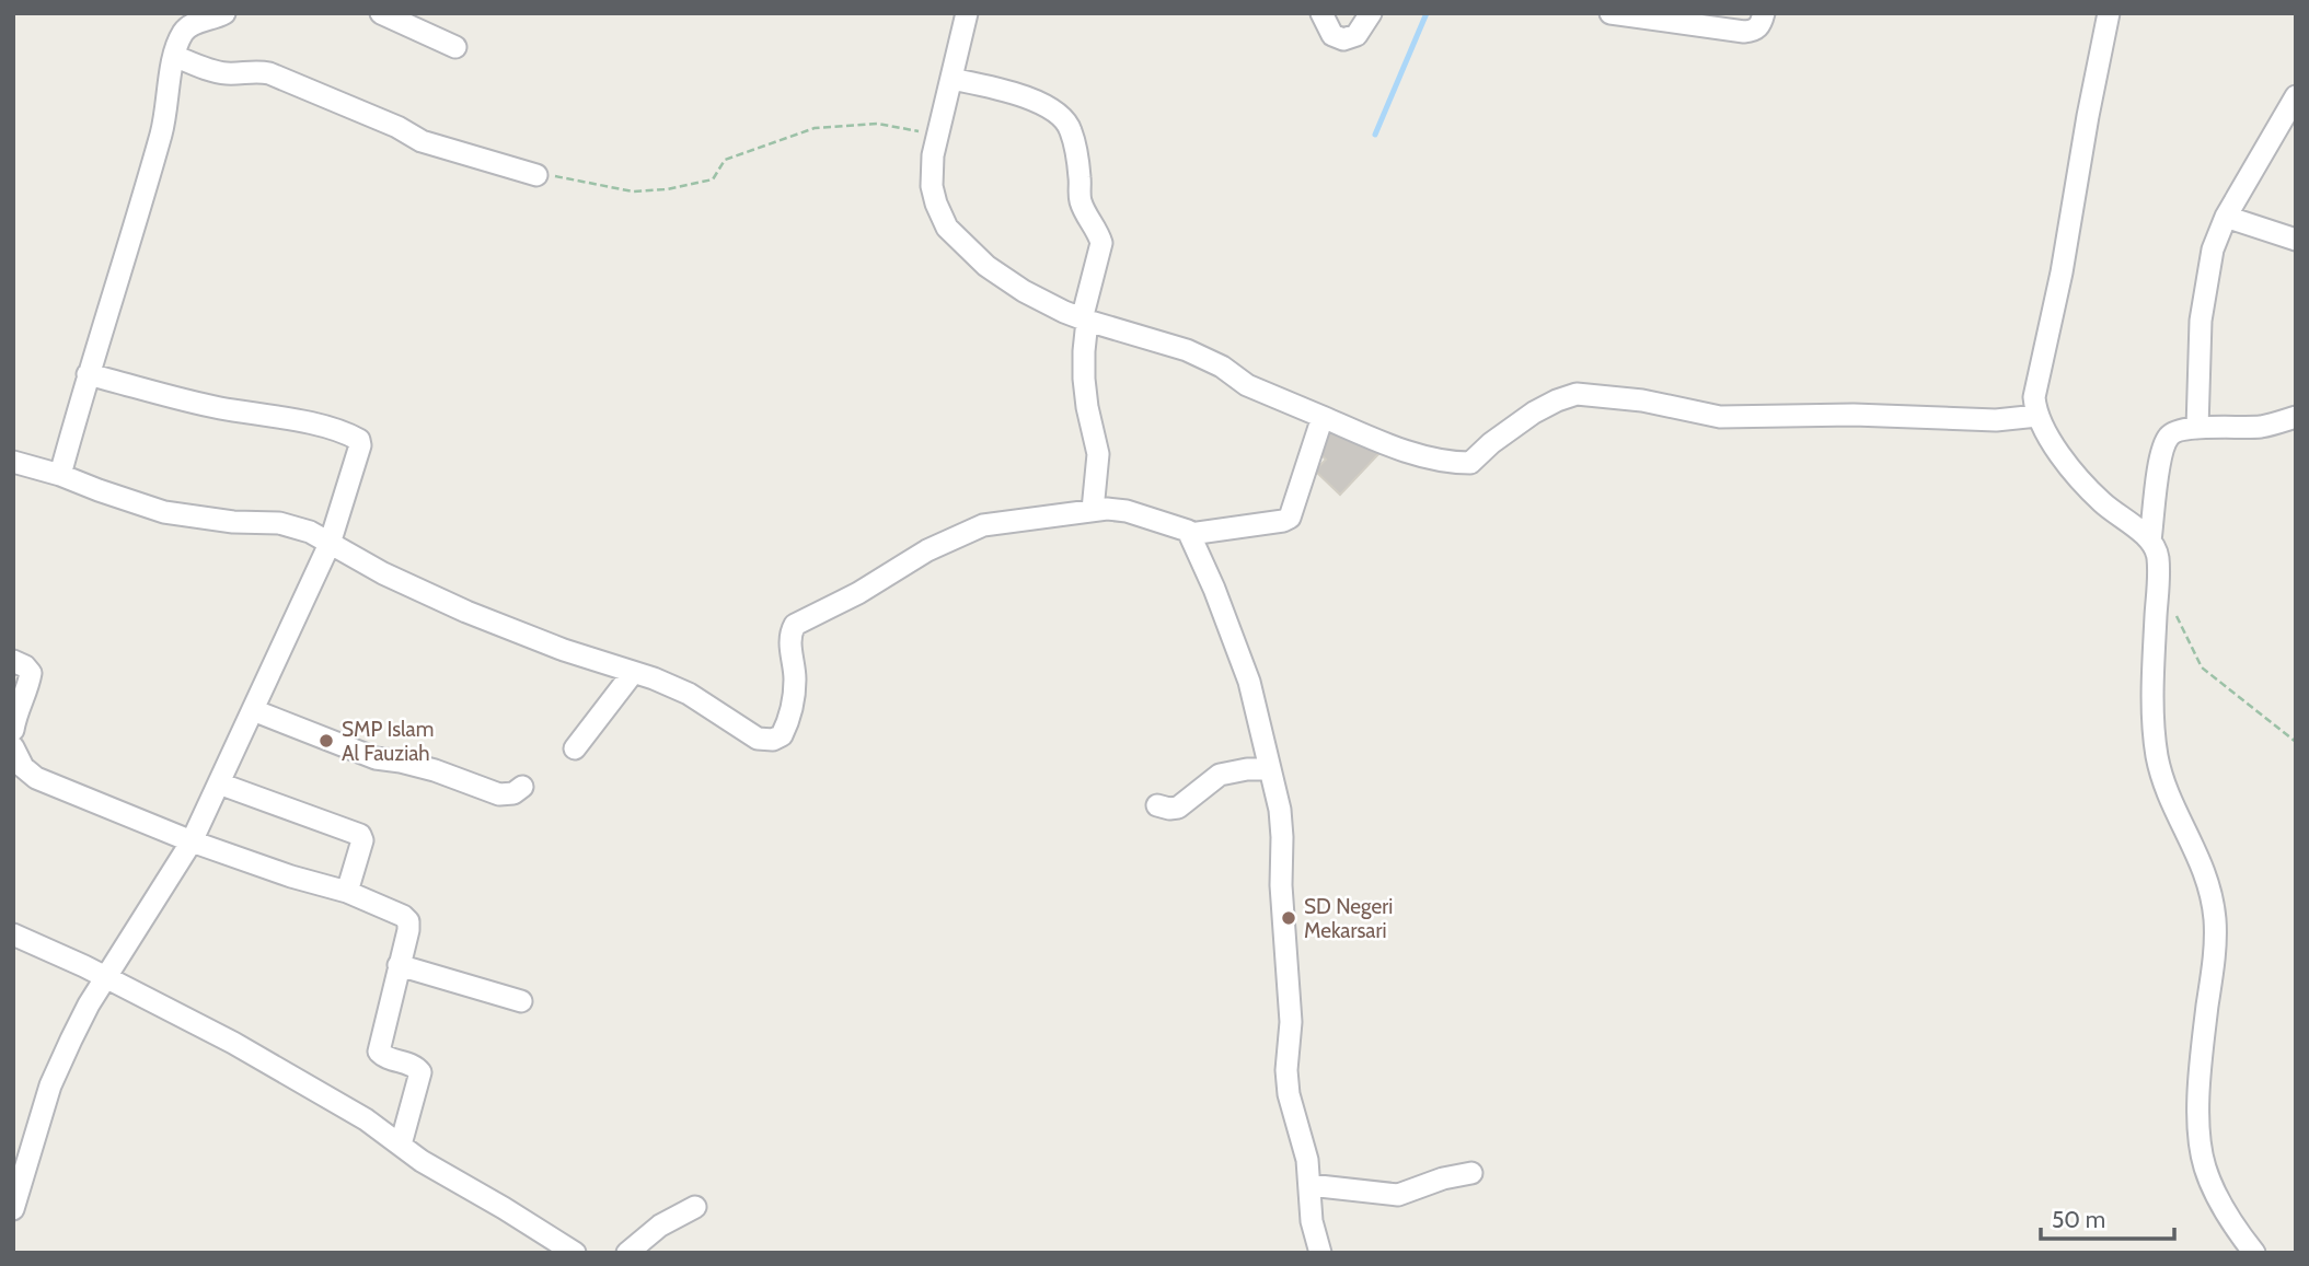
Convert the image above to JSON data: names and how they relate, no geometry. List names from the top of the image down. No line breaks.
{"places":["SMP Islam Al Fauziah","SD Negeri Mekarsari"],"scale_bar":"50 m"}
